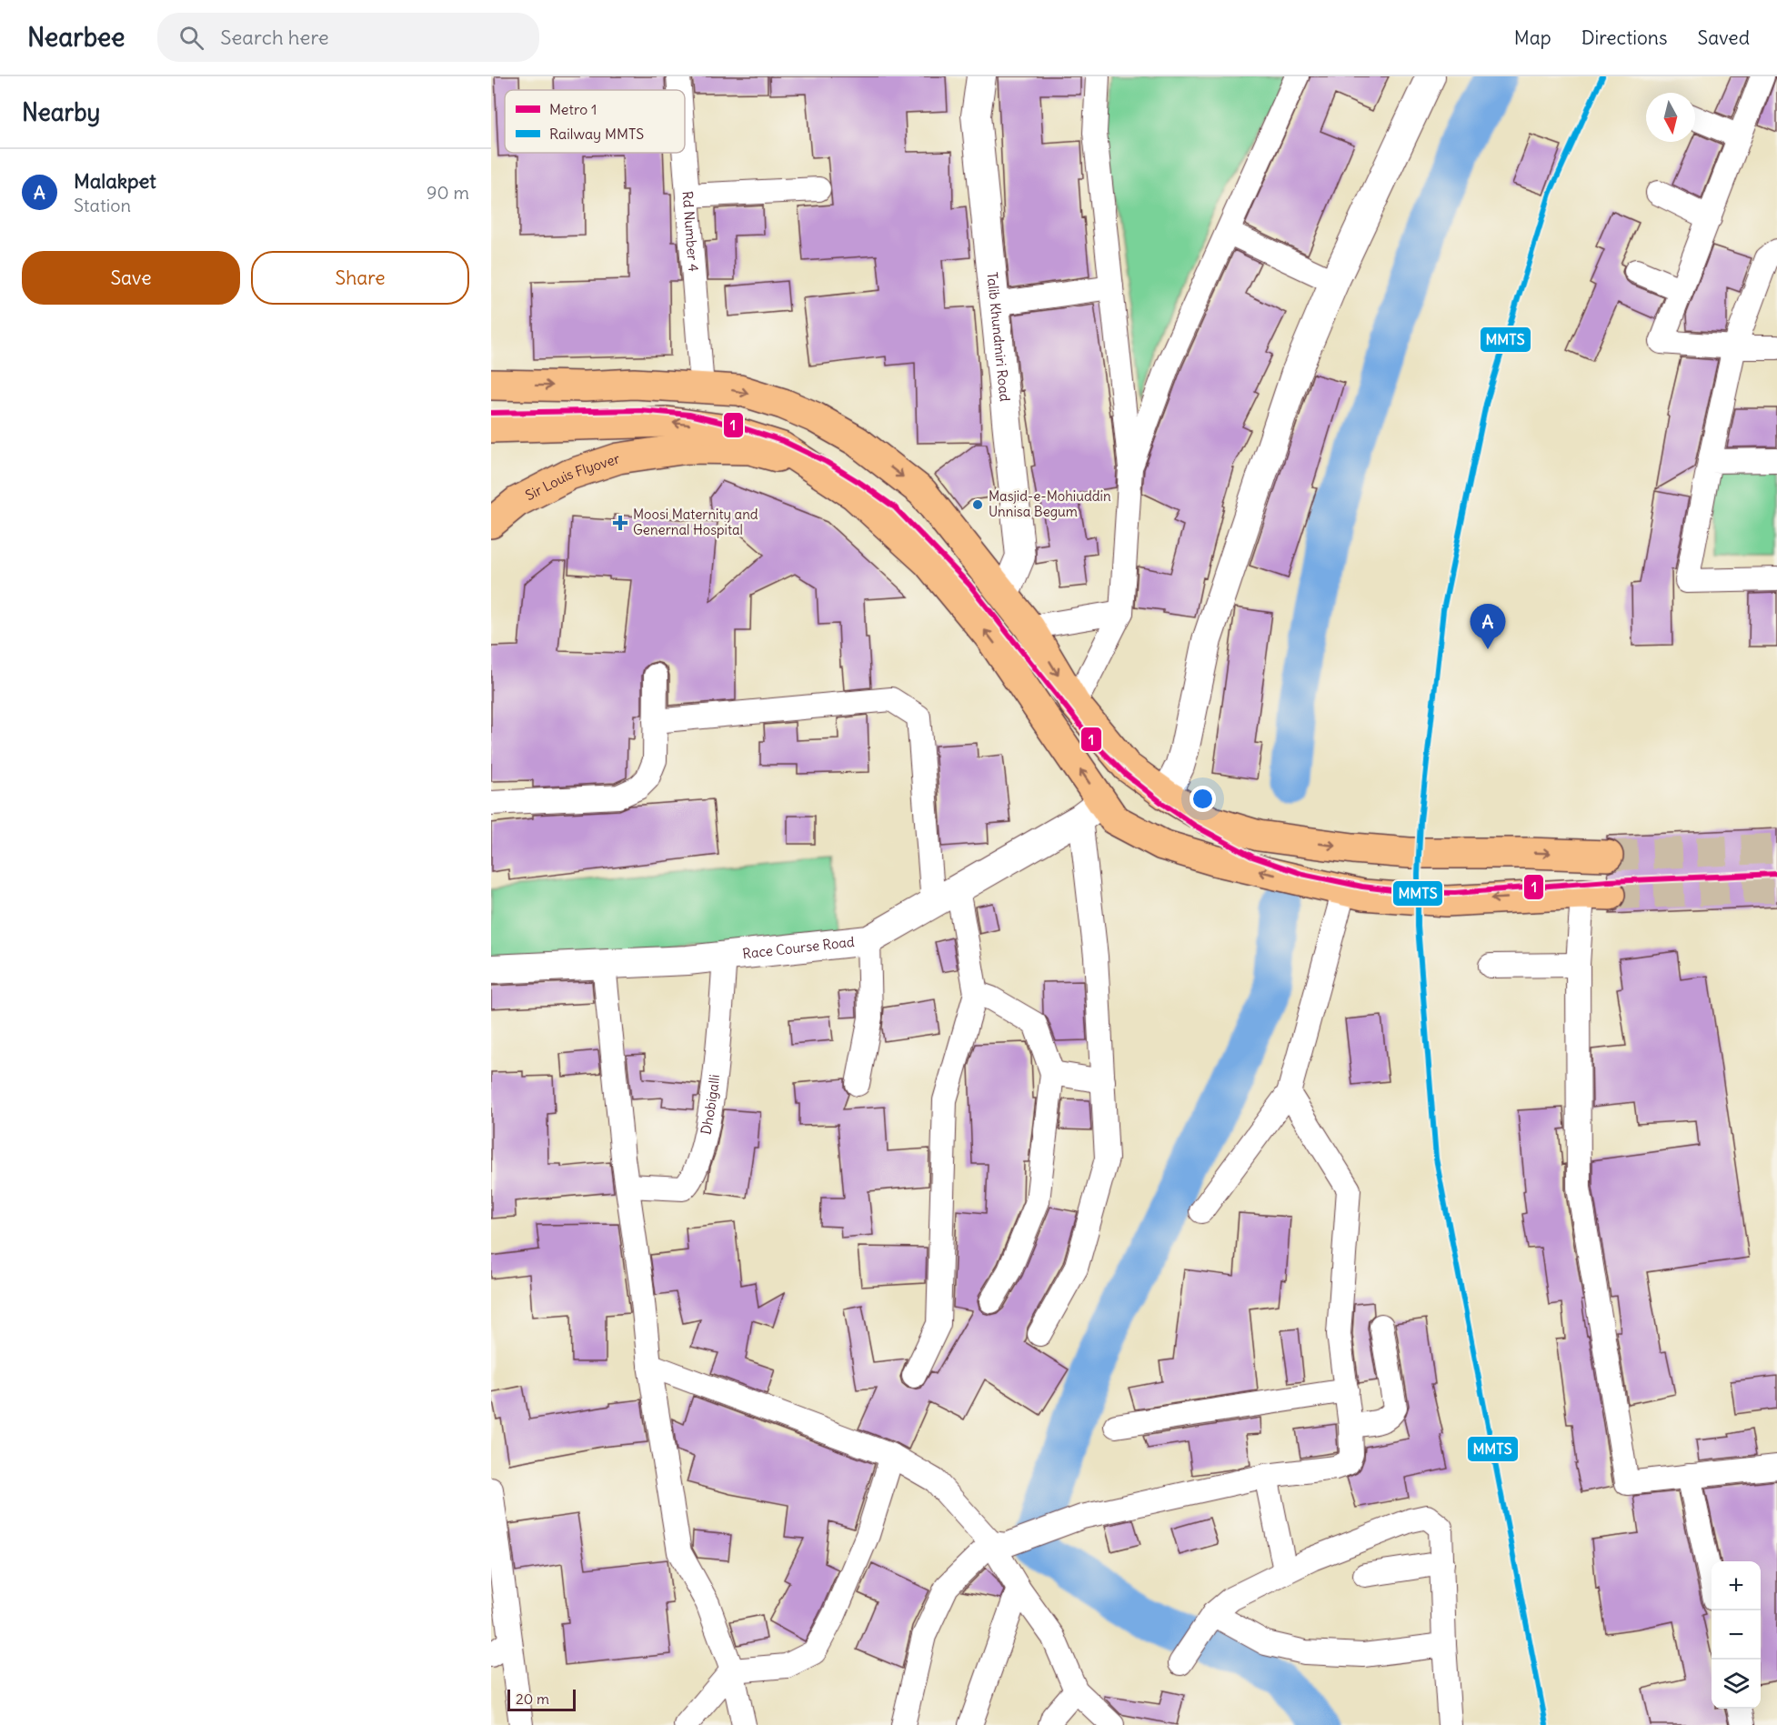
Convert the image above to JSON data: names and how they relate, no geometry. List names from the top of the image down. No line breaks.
{"streets":{"main road":["Sir Louis Flyover"],"street":["Rd Number 4","Talib Khundmiri Road","Race Course Road","Dhobigalli"]},"crossings":[["Race Course Road","Dhobigalli"]],"places":{"other":["Masjid-e-Mohiuddin Unnisa Begum"],"health":["Moosi Maternity and Genernal Hospital"]},"lines":["rail line MMTS","metro line 1"],"legend":["Metro 1","Railway MMTS"],"scale_bar":"20 m","north":"bottom","page":{"header":"Nearbee","search":"Search here","nav":["Map","Directions","Saved"],"heading":"Nearby","list":[{"mark":"A","name":"Malakpet","note":"Station","value":"90 m"}],"buttons":["Save","Share"],"pins":"A","map_buttons":["+","−"],"scale":"20 m"}}
